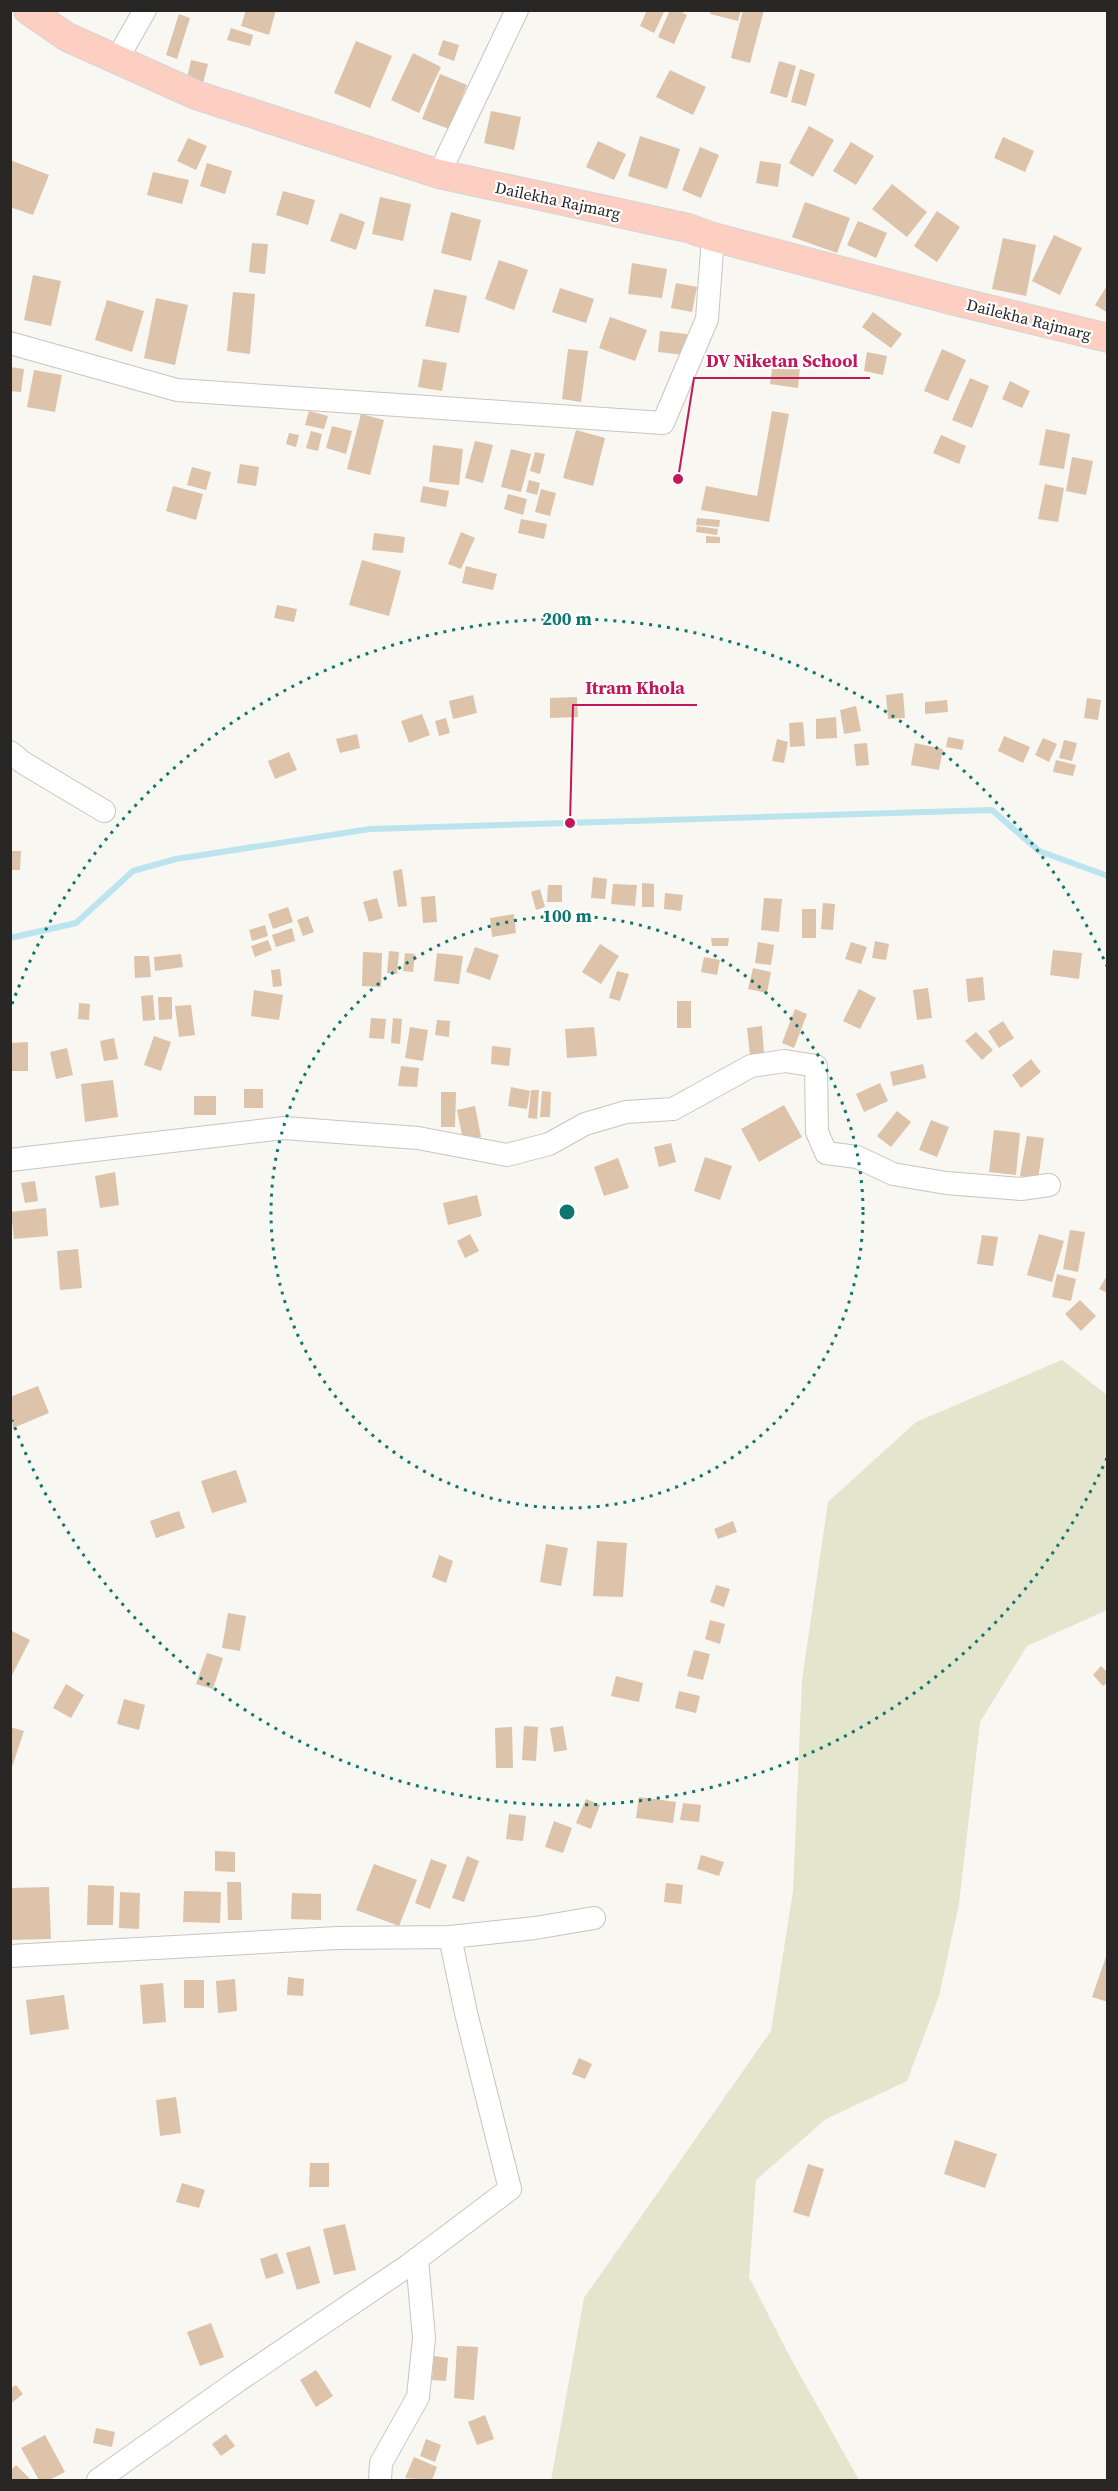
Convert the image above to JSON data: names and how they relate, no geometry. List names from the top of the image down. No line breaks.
{"streets":{"main road":["Dailekha Rajmarg"]},"places":["DV Niketan School","Itram Khola"],"rings":["200 m","100 m"]}
